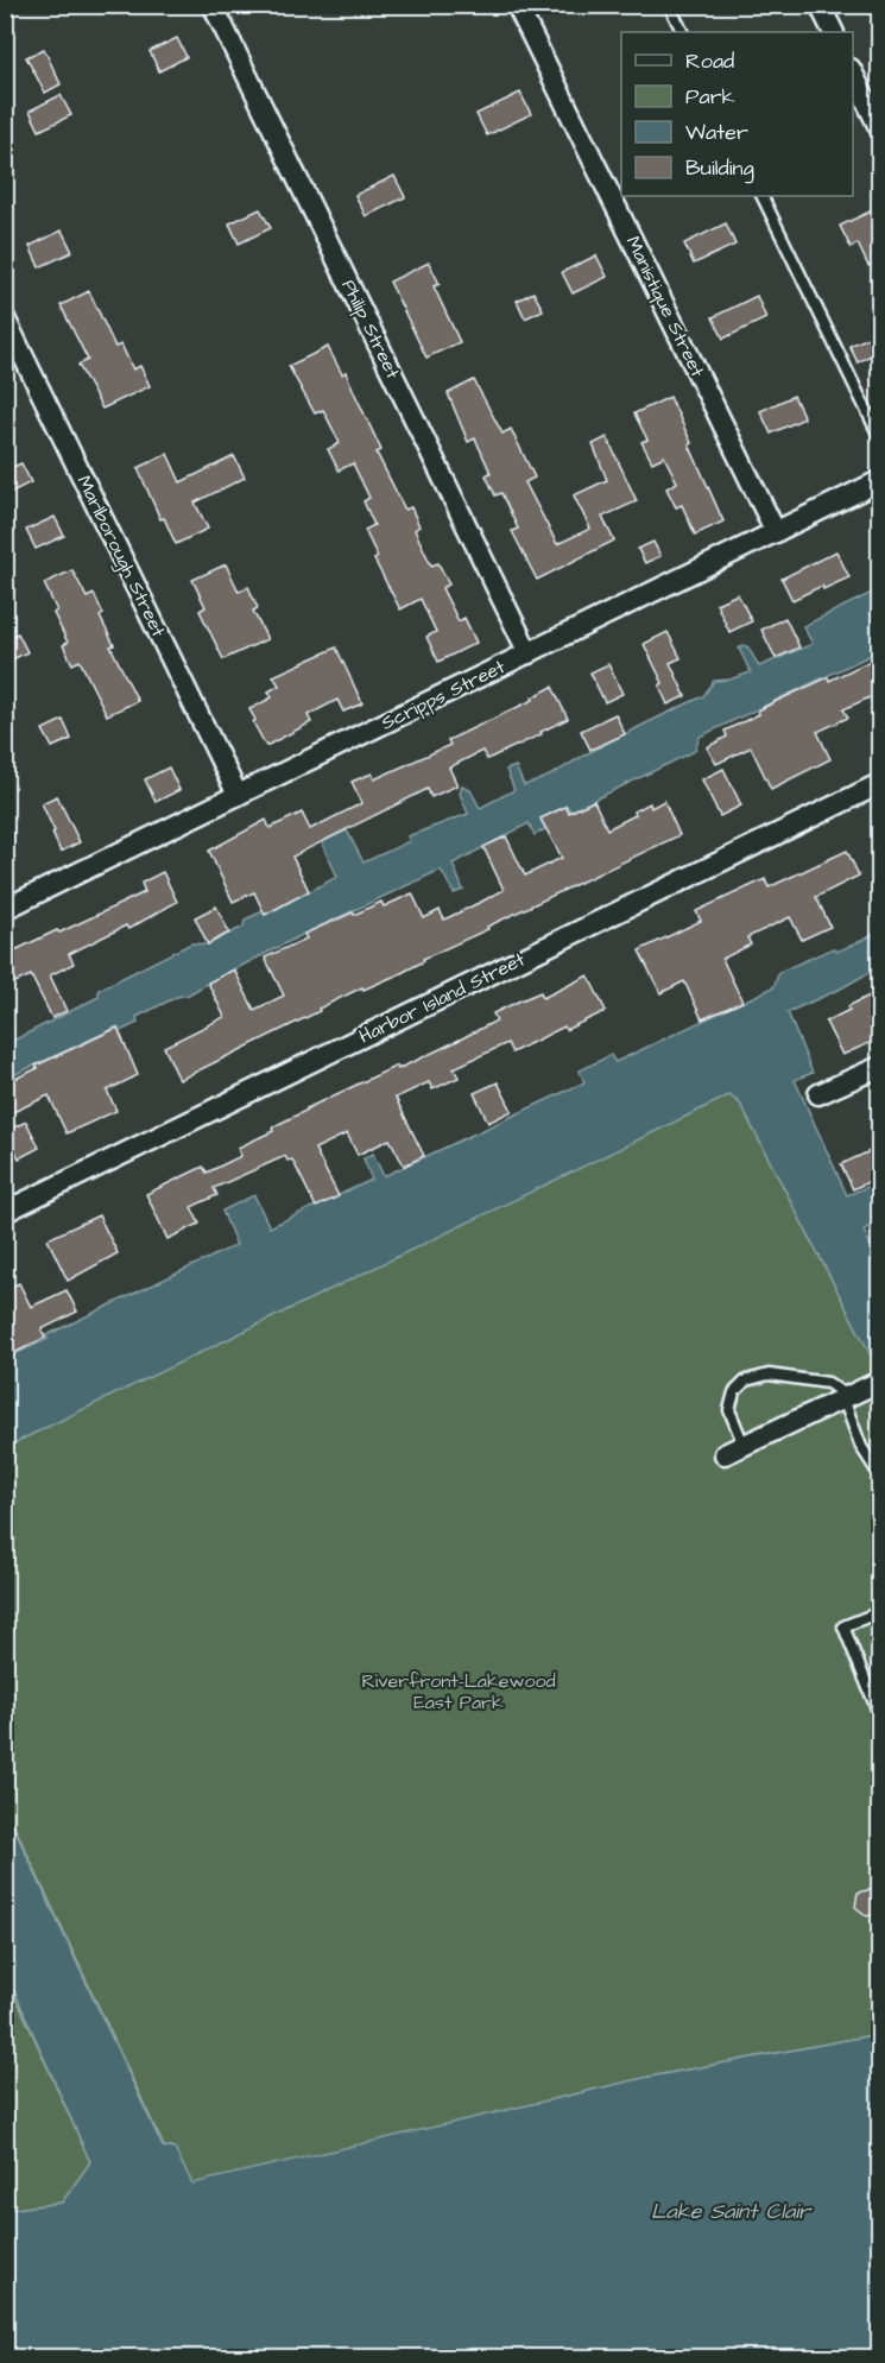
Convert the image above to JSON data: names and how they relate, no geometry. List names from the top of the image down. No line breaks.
{"streets":{"street":["Manistique Street","Philip Street","Marlborough Street","Scripps Street","Harbor Island Street"]},"crossings":[["Manistique Street","Scripps Street"],["Philip Street","Scripps Street"],["Marlborough Street","Scripps Street"]],"water":["Lake Saint Clair"],"parks":["Riverfront-Lakewood East Park"],"legend":["Road","Park","Water","Building"]}
